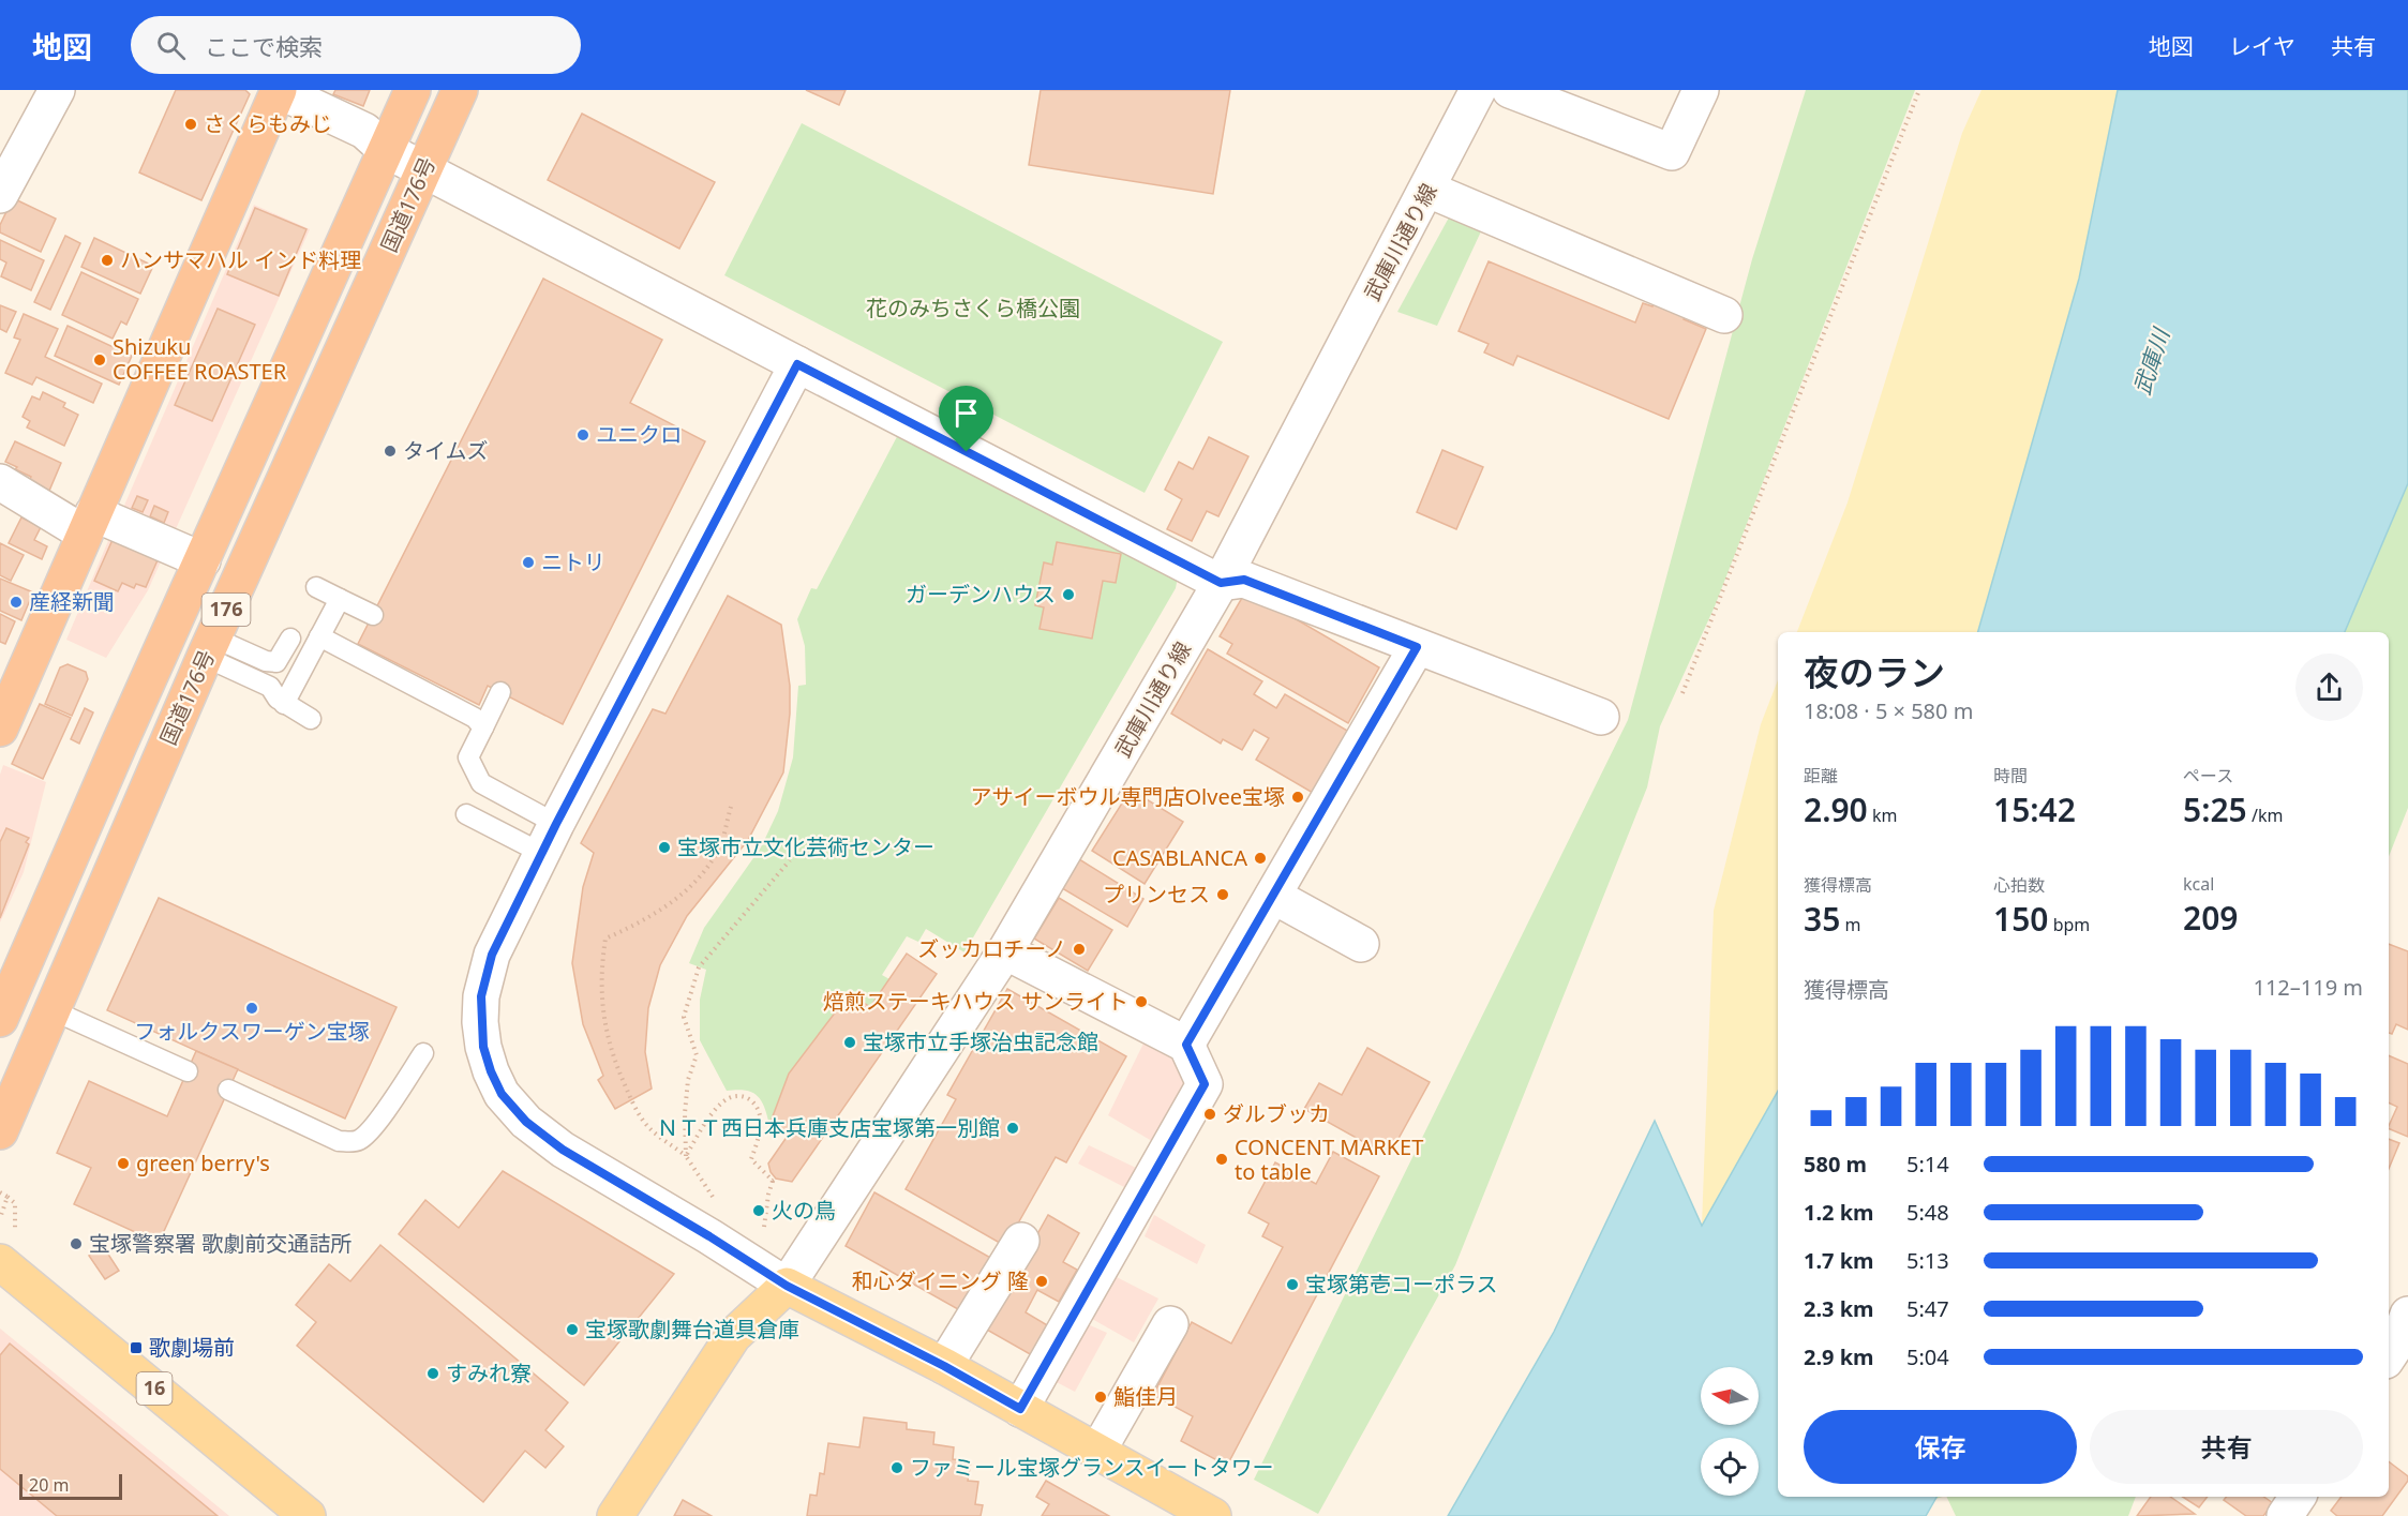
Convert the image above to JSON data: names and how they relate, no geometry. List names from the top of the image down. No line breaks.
{"streets":{"highway":["国道176号","176"],"main road":["16"],"street":["武庫川通り線"]},"water":["武庫川"],"parks":["花のみちさくら橋公園"],"places":{"other":["さくらもみじ","ハンサマハル インド料理","Shizuku COFFEE ROASTER","ユニクロ","タイムズ","ニトリ","ガーデンハウス","産経新聞","アサイーボウル専門店Olvee宝塚","宝塚市立文化芸術センター","CASABLANCA","プリンセス","ズッカロチーノ","焙煎ステーキハウス サンライト","フォルクスワーゲン宝塚","宝塚市立手塚治虫記念館","ダルブッカ","ＮＴＴ西日本兵庫支店宝塚第一別館","CONCENT MARKET to table","green berry's","火の鳥","宝塚警察署 歌劇前交通詰所","和心ダイニング 隆","宝塚第壱コーポラス","宝塚歌劇舞台道具倉庫","すみれ寮","鮨佳月","ファミール宝塚グランスイートタワー"],"transit":["歌劇場前"]},"scale_bar":"20 m","north":"left","page":{"header":"地図","search":"ここで検索","nav":["地図","レイヤ","共有"],"heading":["夜のラン","18:08 · 5 × 580 m"],"stats":[["距離","2.90 km"],["時間","15:42"],["ペース","5:25 /km"],["獲得標高","35 m"],["心拍数","150 bpm"],["kcal","209"]],"chart":["獲得標高","112–119 m"],"list":[{"name":"580 m","note":"5:14"},{"name":"1.2 km","note":"5:48"},{"name":"1.7 km","note":"5:13"},{"name":"2.3 km","note":"5:47"},{"name":"2.9 km","note":"5:04"}],"buttons":["保存","共有"],"scale":"20 m"}}
